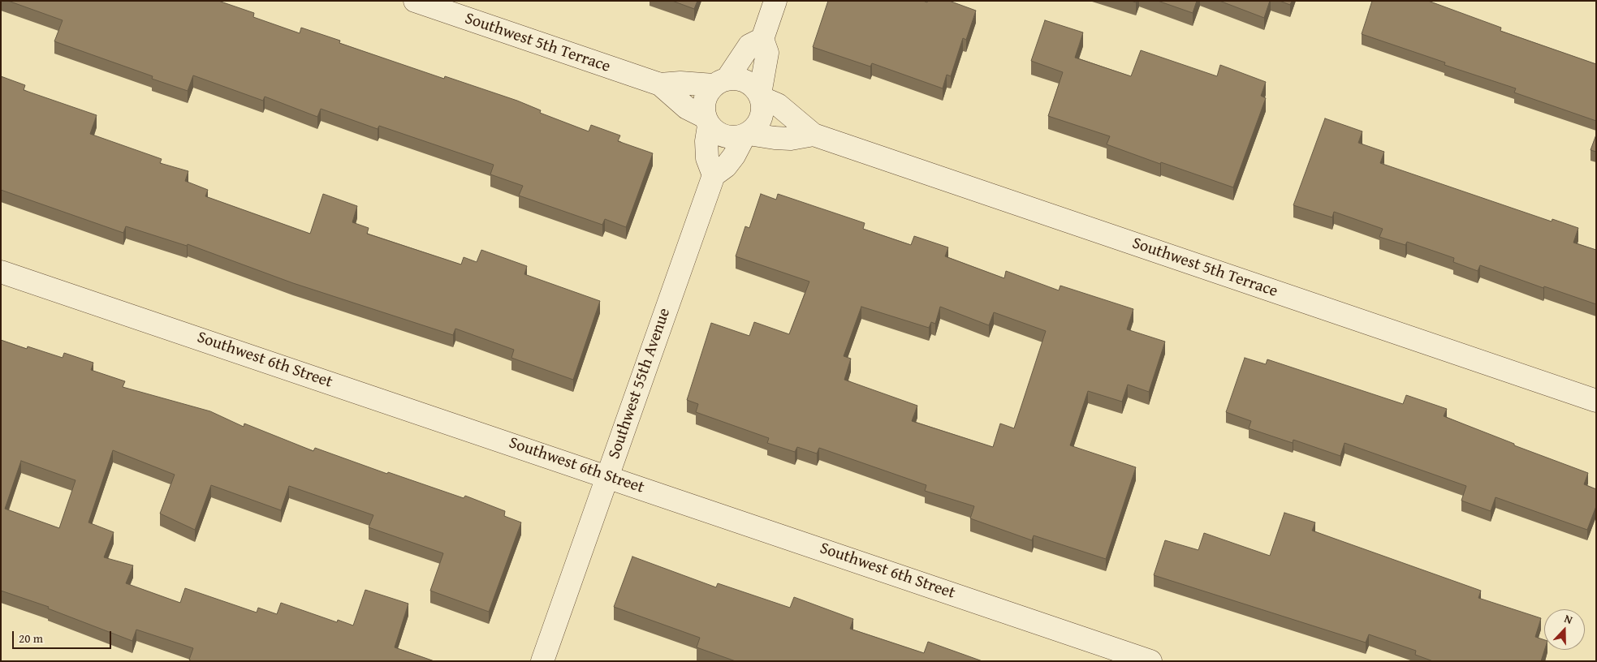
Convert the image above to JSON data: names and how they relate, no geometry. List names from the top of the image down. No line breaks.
{"streets":{"street":["Southwest 5th Terrace","Southwest 6th Street","Southwest 55th Avenue"]},"crossings":[["Southwest 6th Street","Southwest 55th Avenue"]],"scale_bar":"20 m","north":"top"}
